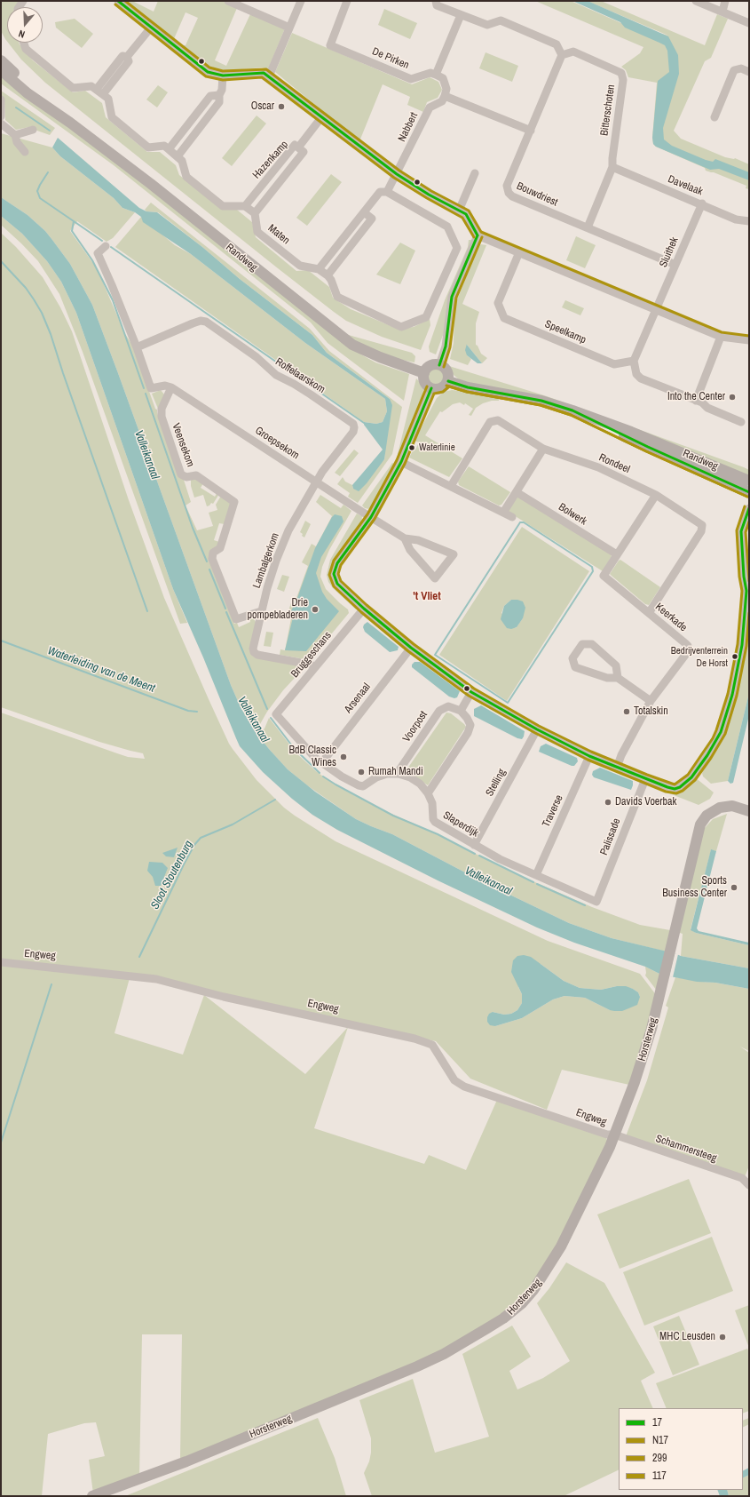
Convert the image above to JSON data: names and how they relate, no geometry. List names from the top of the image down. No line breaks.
{"streets":{"main road":["Randweg","Horsterweg"],"street":["De Pirken","Bitterschoten","Nabbert","Hazenkamp","Davelaak","Bouwdriest","Maten","Sluithek","Speelkamp","Roffelaarskom","Groepsekom","Veensekom","Rondeel","Bolwerk","Lambalgerkom","Keerkade","Bruggeschans","Arsenaal","Voorpost","Stelling","Traverse","Slaperdijk","Palissade","Engweg","Schammersteeg"]},"crossings":[["Bitterschoten","Davelaak"],["Bitterschoten","Bouwdriest"],["Nabbert","Maten"],["Hazenkamp","Maten"],["Davelaak","Sluithek"],["Bouwdriest","Sluithek"],["Roffelaarskom","Groepsekom"],["Roffelaarskom","Lambalgerkom"],["Groepsekom","Veensekom"],["Groepsekom","Lambalgerkom"],["Veensekom","Lambalgerkom"],["Rondeel","Keerkade"],["Bolwerk","Keerkade"],["Lambalgerkom","Bruggeschans"],["Bruggeschans","Slaperdijk"],["Arsenaal","Slaperdijk"],["Voorpost","Slaperdijk"],["Stelling","Slaperdijk"],["Traverse","Slaperdijk"],["Slaperdijk","Palissade"],["Engweg","Horsterweg"],["Engweg","Schammersteeg"],["Horsterweg","Schammersteeg"]],"districts":["'t Vliet"],"water":["Valleikanaal","Waterleiding van de Meent","Sloot Stoutenburg"],"places":["Oscar","Into the Center","Waterlinie","Drie pompebladeren","Bedrijventerrein De Horst","Totalskin","BdB Classic Wines","Rumah Mandi","Davids Voerbak","Sports Business Center","MHC Leusden"],"lines":["transit line 17","transit line 299","transit line N17","transit line 117"],"legend":["17","N17","299","117"],"north":"bottom"}
